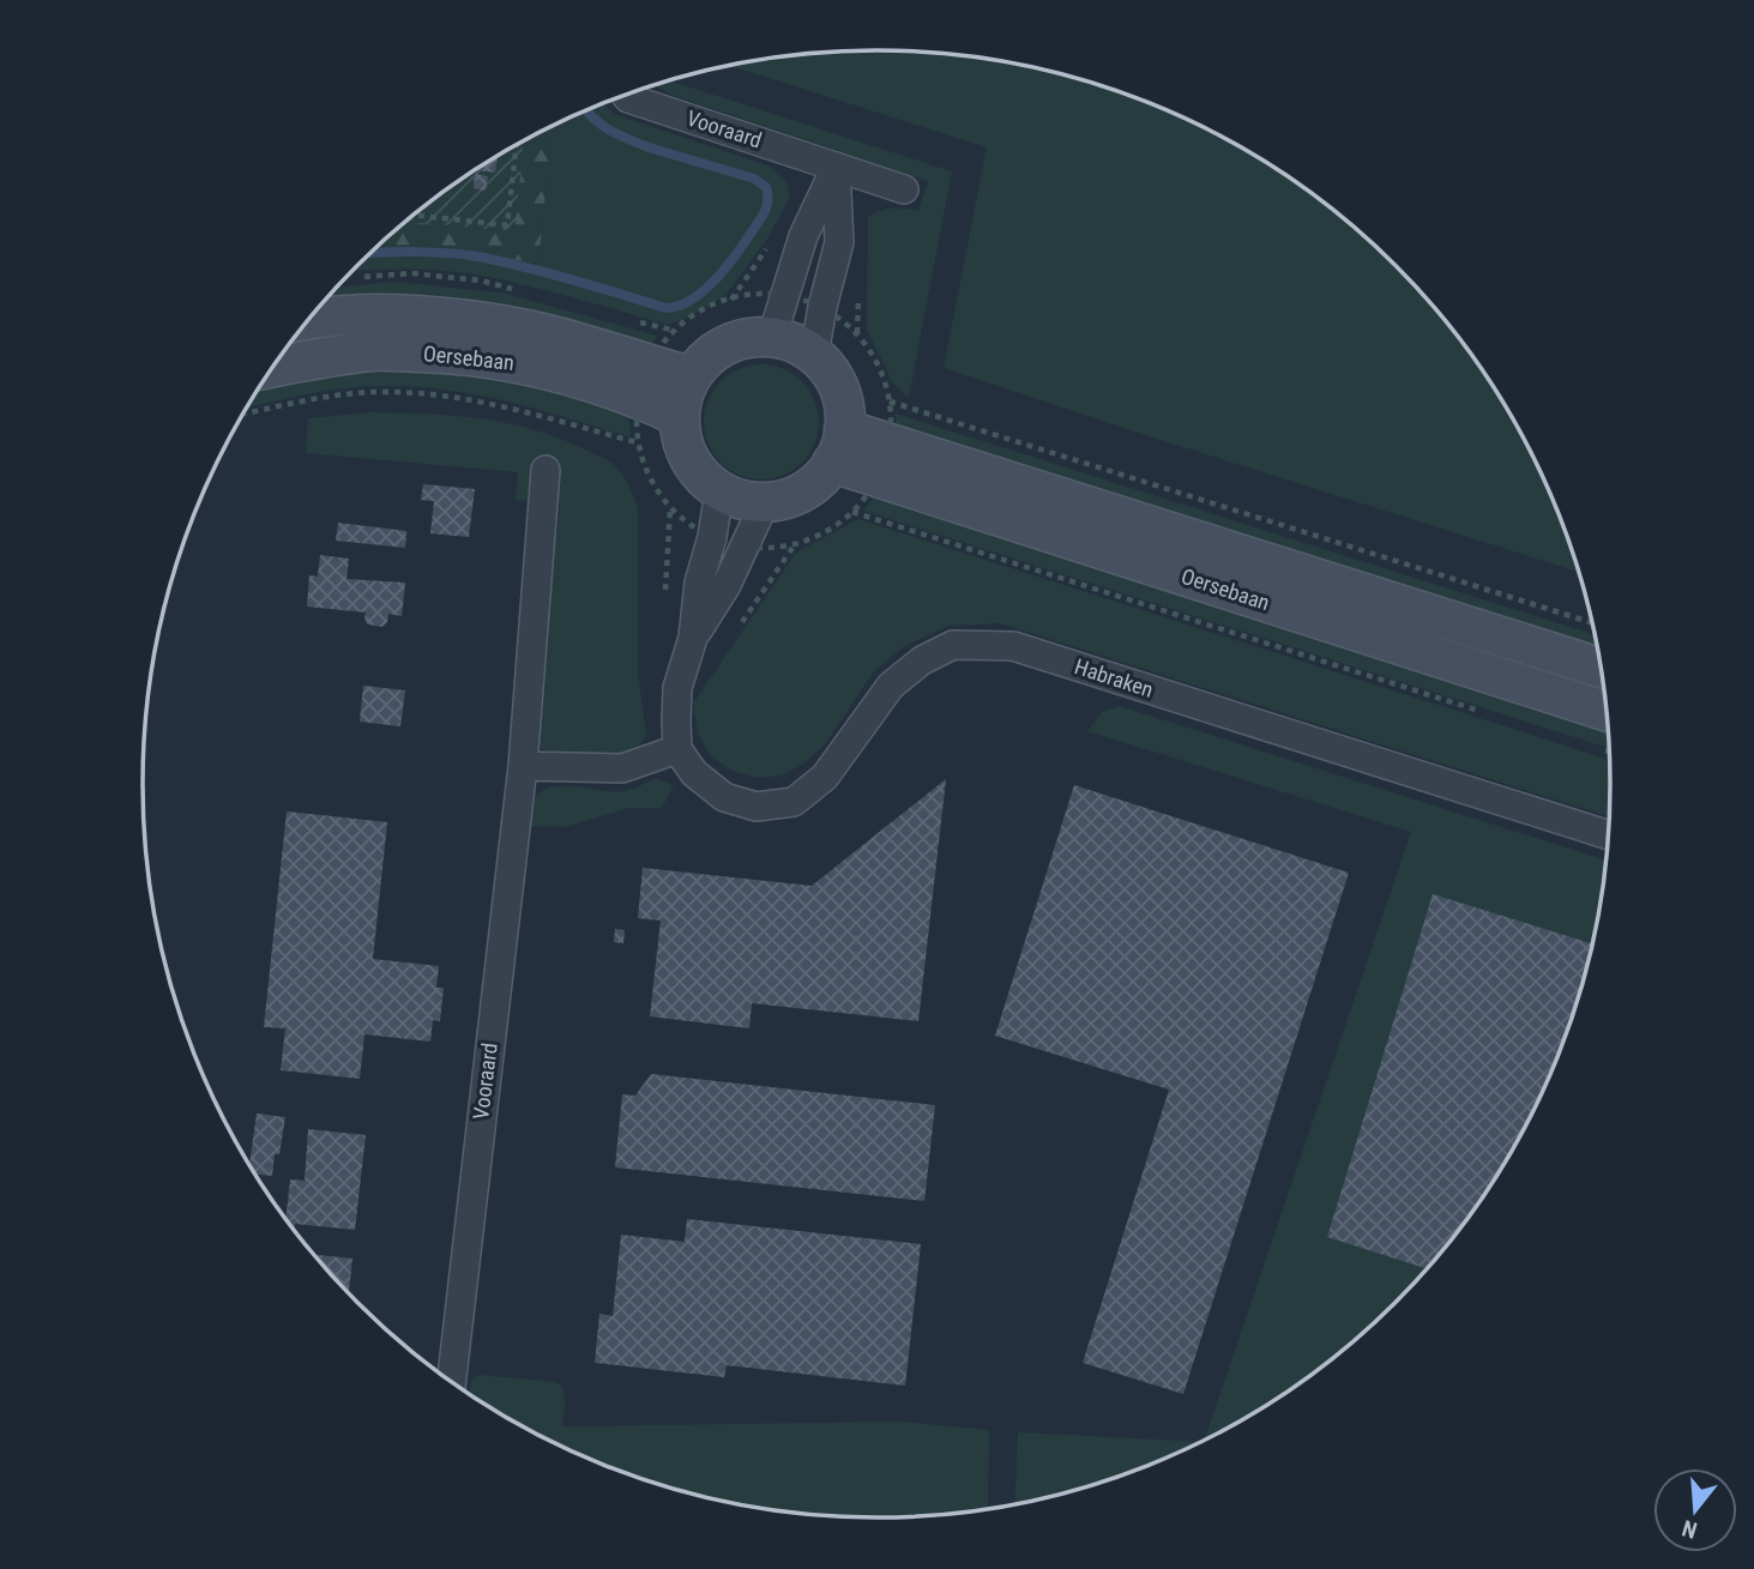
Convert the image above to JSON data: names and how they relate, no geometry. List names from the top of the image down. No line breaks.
{"streets":{"main road":["Oersebaan"],"street":["Vooraard","Habraken"]},"north":"bottom"}
